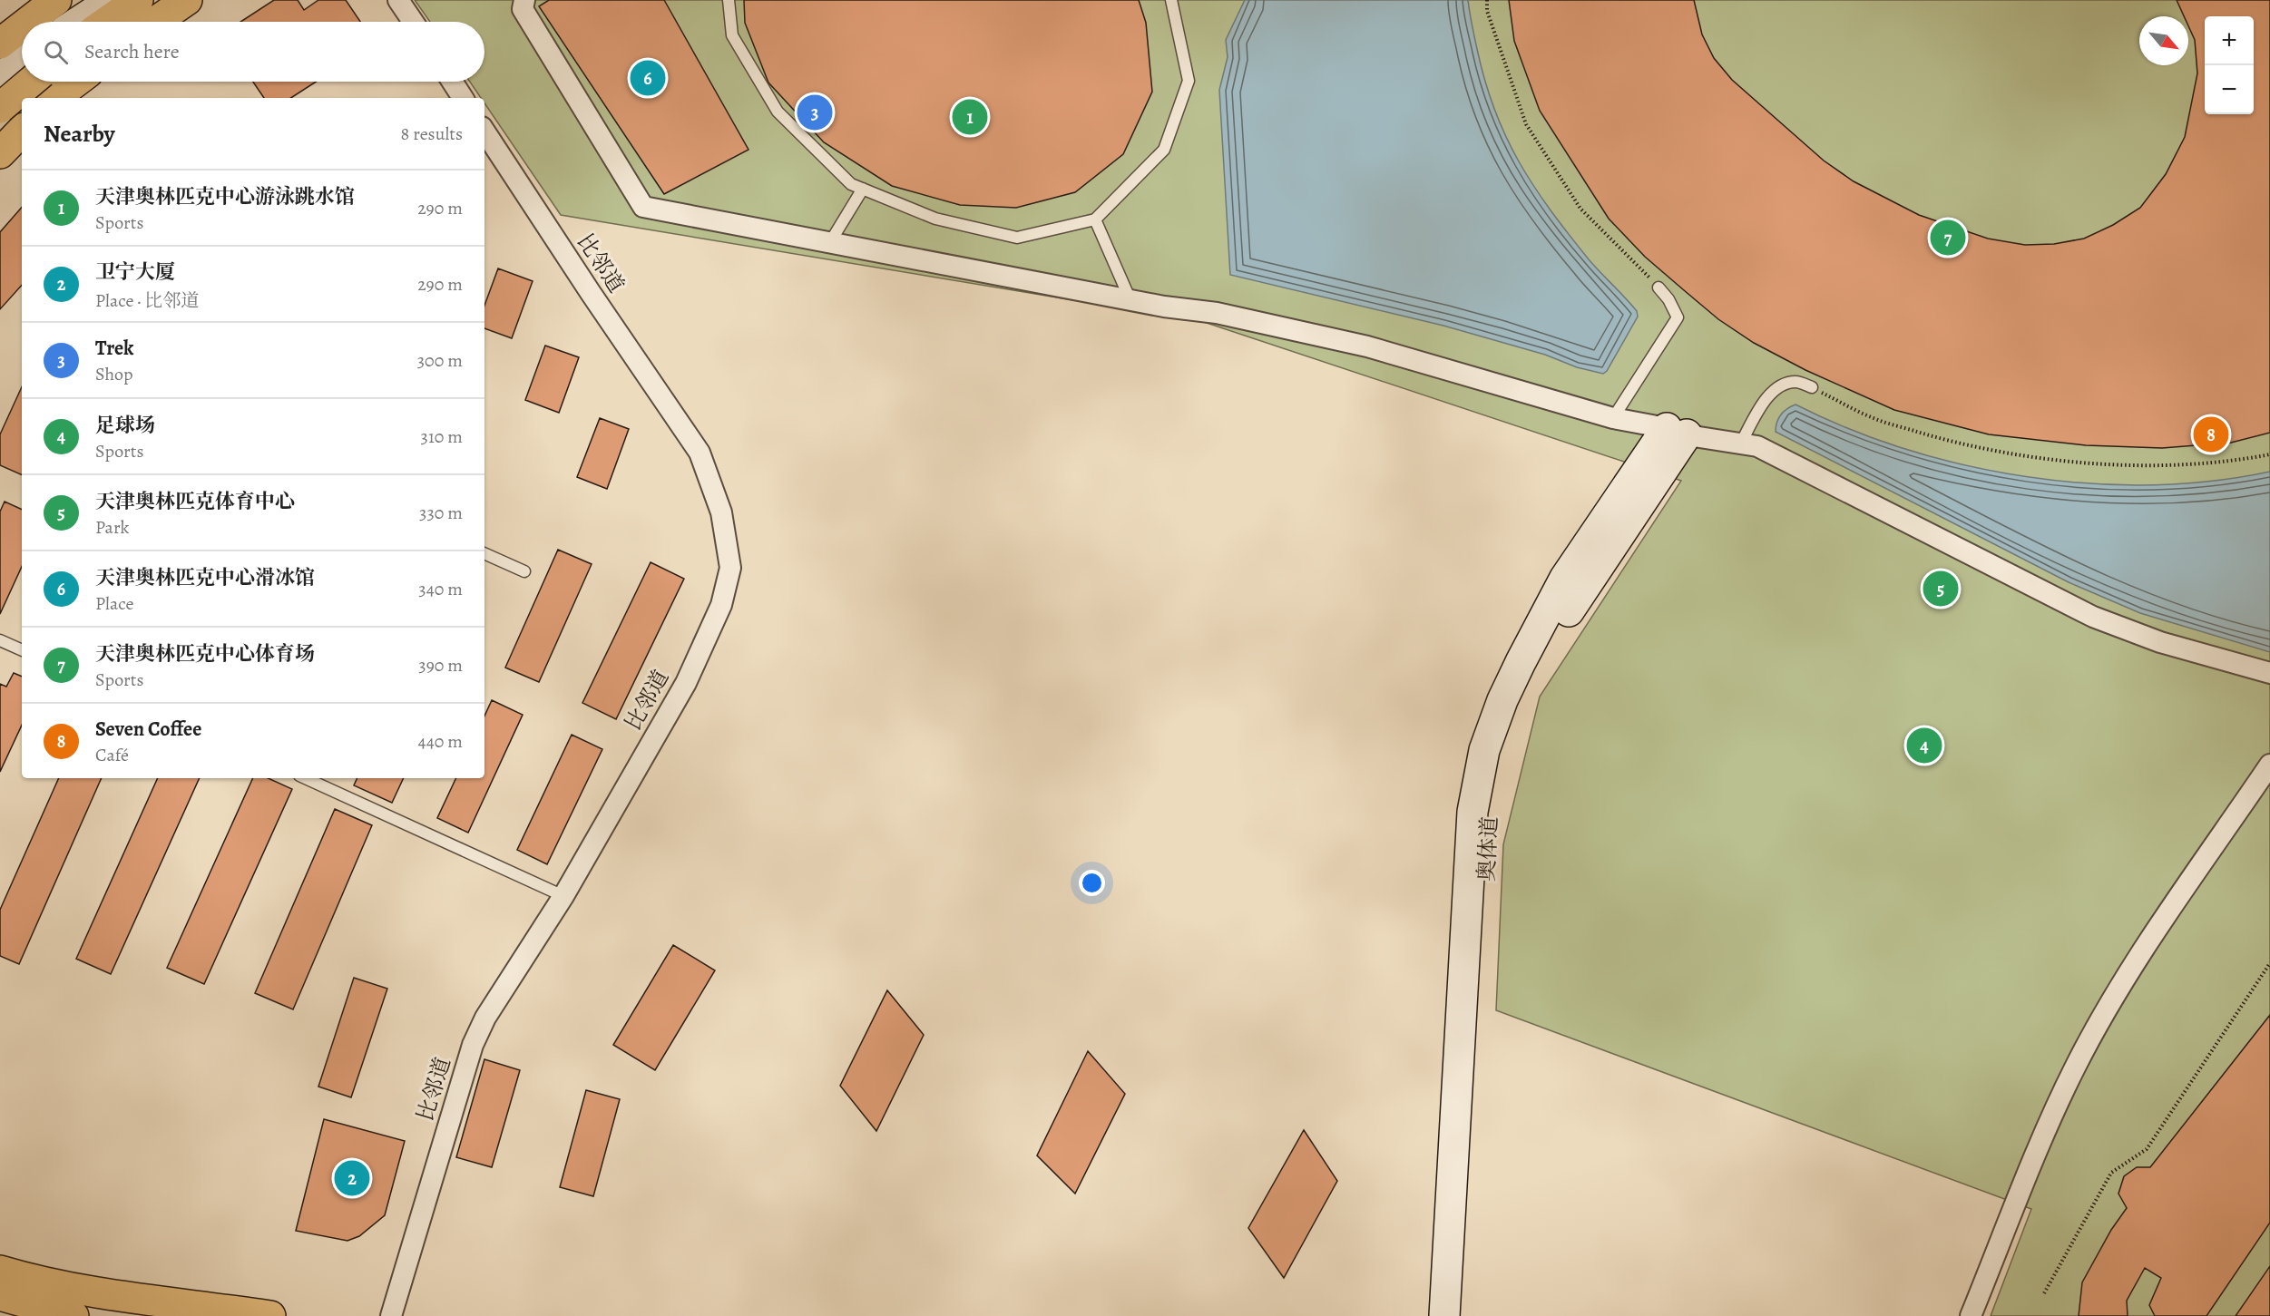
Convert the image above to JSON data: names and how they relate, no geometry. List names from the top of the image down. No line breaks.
{"streets":{"street":["比邻道","奥体道"]},"north":"bottom right","page":{"map_buttons":["+","−"],"search":"Search here","pins":["6","3","1","7","8","5","4","2"],"heading":["Nearby","8 results"],"list":[{"mark":"1","name":"天津奥林匹克中心游泳跳水馆","note":"Sports","value":"290 m"},{"mark":"2","name":"卫宁大厦","note":"Place · 比邻道","value":"290 m"},{"mark":"3","name":"Trek","note":"Shop","value":"300 m"},{"mark":"4","name":"足球场","note":"Sports","value":"310 m"},{"mark":"5","name":"天津奥林匹克体育中心","note":"Park","value":"330 m"},{"mark":"6","name":"天津奥林匹克中心滑冰馆","note":"Place","value":"340 m"},{"mark":"7","name":"天津奥林匹克中心体育场","note":"Sports","value":"390 m"},{"mark":"8","name":"Seven Coffee","note":"Café","value":"440 m"}]}}
